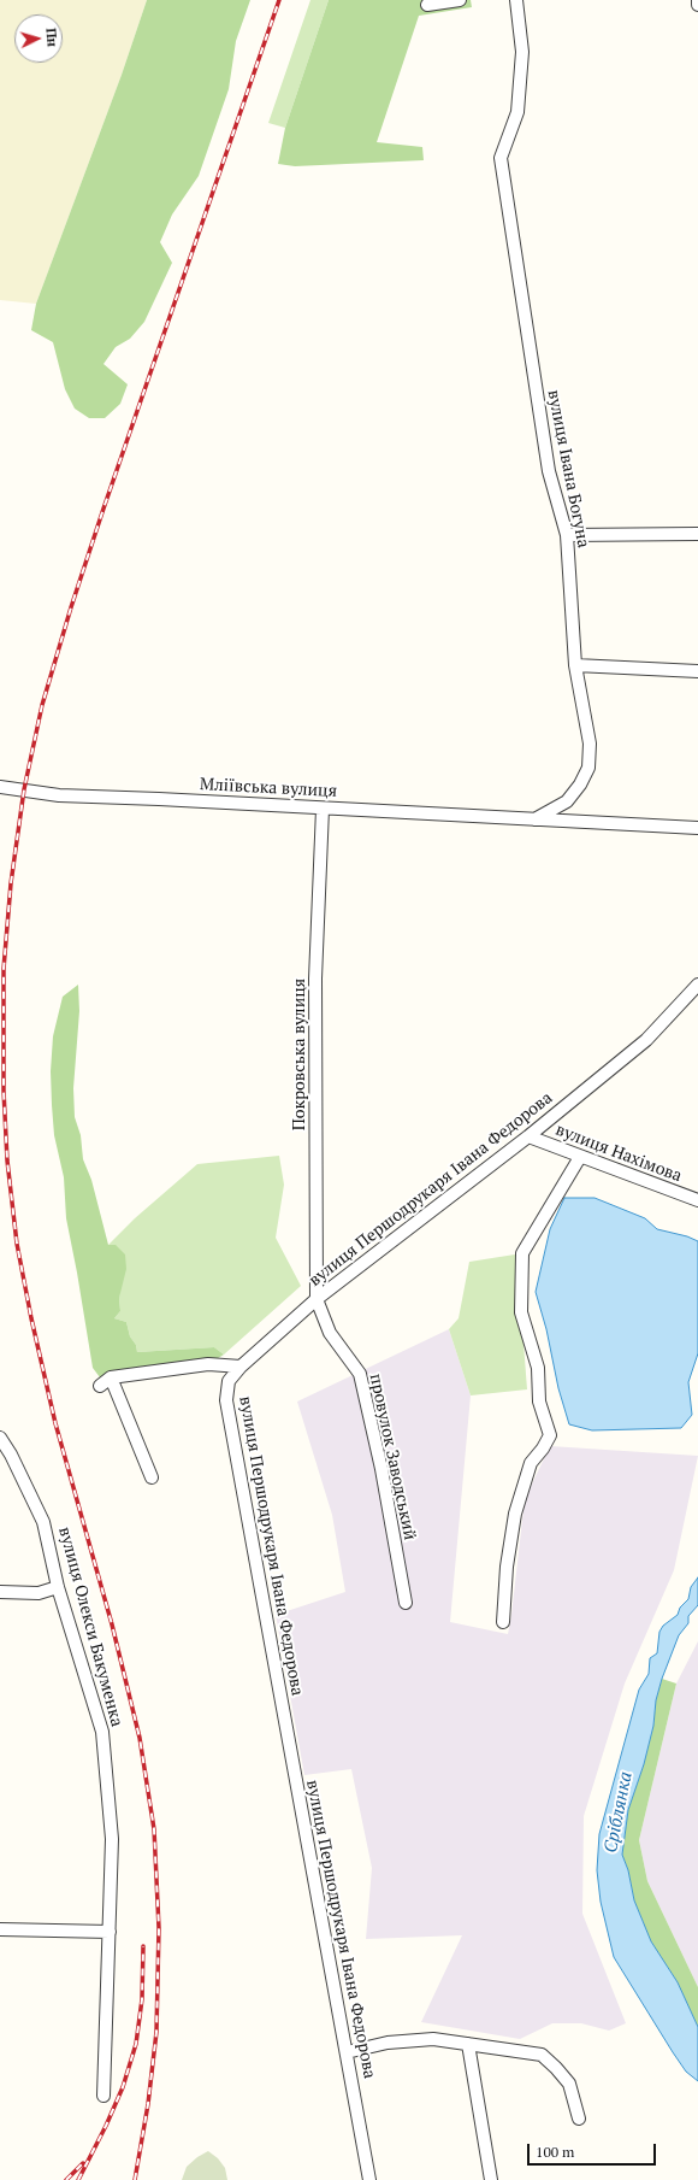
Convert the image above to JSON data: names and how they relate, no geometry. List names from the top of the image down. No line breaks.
{"streets":{"street":["вулиця Івана Богуна","Мліївська вулиця","Покровська вулиця","вулиця Нахімова","вулиця Першодрукаря Івана Федорова","провулок Заводський","вулиця Олекси Бакуменка"]},"crossings":[["вулиця Івана Богуна","Мліївська вулиця"],["Мліївська вулиця","Покровська вулиця"],["Покровська вулиця","вулиця Першодрукаря Івана Федорова"],["Покровська вулиця","провулок Заводський"],["вулиця Нахімова","вулиця Першодрукаря Івана Федорова"],["вулиця Першодрукаря Івана Федорова","провулок Заводський"]],"water":["Сріблянка"],"scale_bar":"100 m","north":"right"}
